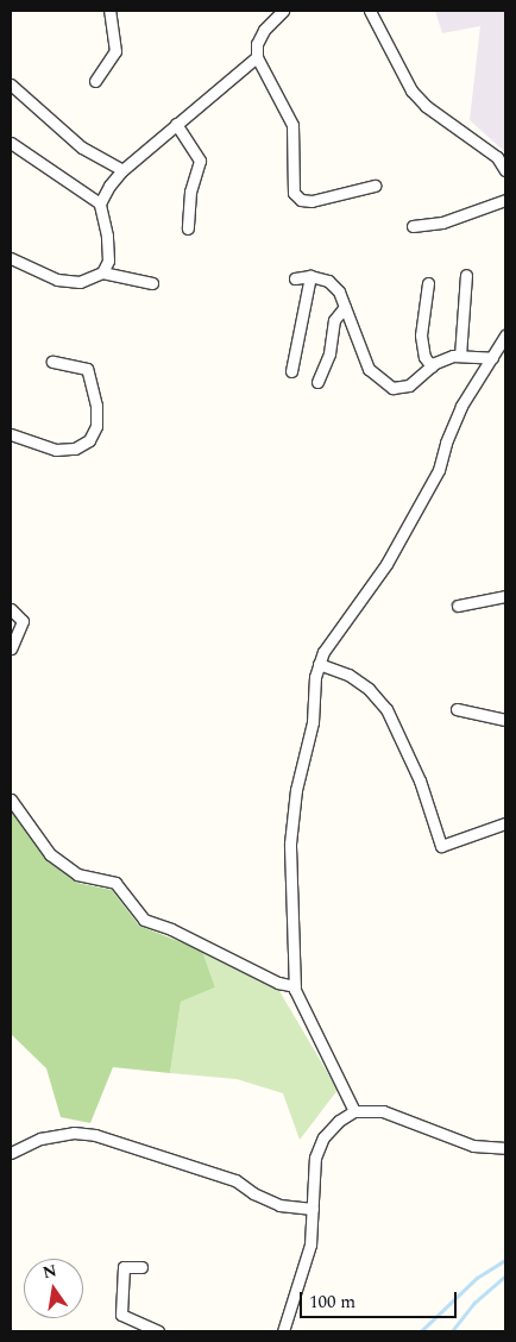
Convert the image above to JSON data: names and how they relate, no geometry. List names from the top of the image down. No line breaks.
{"scale_bar":"100 m","north":"top"}
